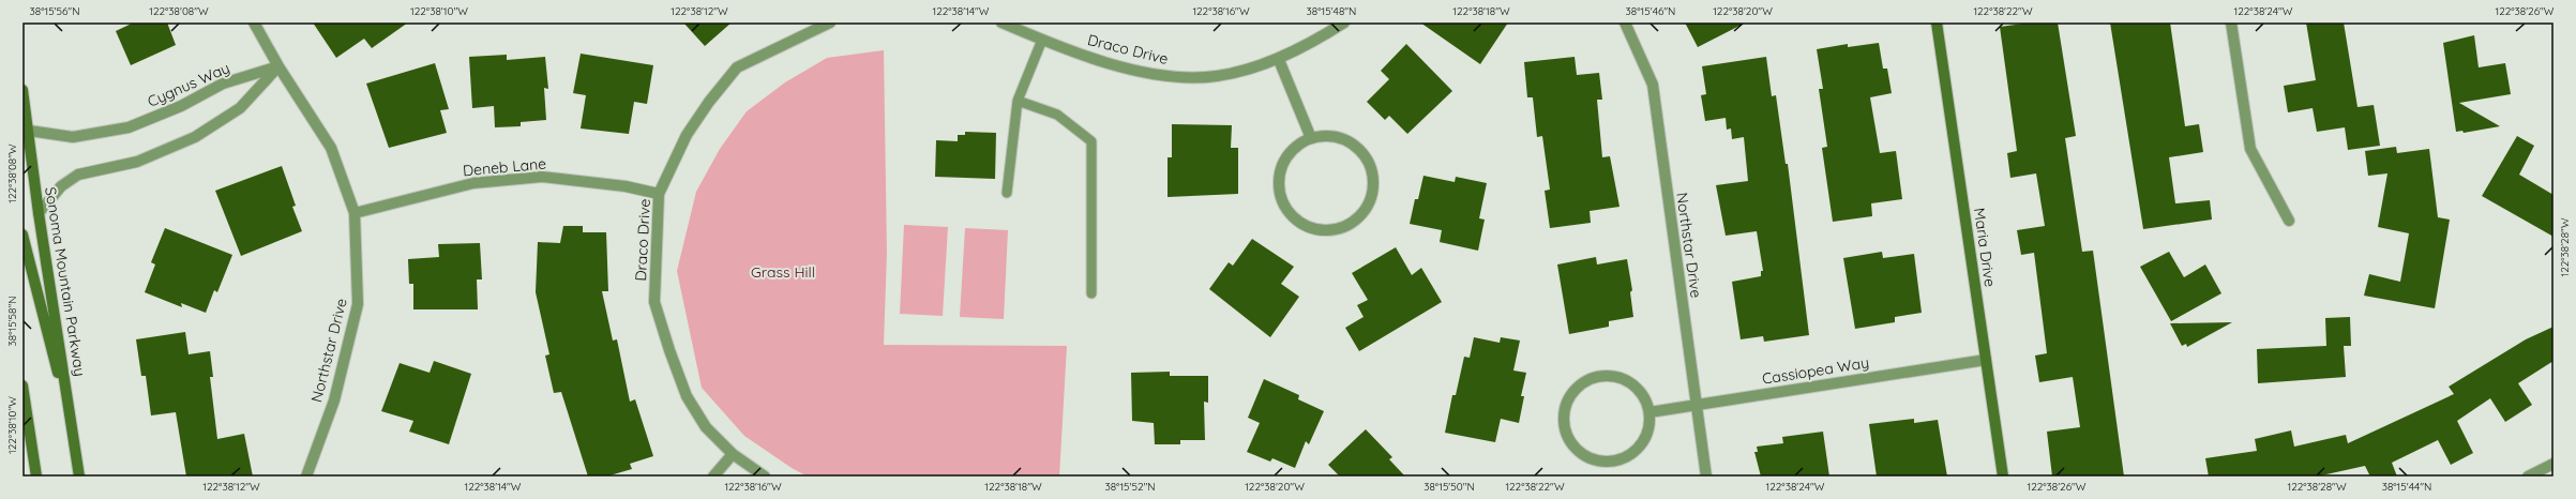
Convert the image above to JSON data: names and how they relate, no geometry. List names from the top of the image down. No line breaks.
{"streets":{"main road":["Maria Drive","Sonoma Mountain Parkway"],"street":["Draco Drive","Cygnus Way","Deneb Lane","Northstar Drive","Cassiopea Way"]},"crossings":[["Draco Drive","Deneb Lane"],["Cygnus Way","Northstar Drive"],["Cygnus Way","Sonoma Mountain Parkway"],["Deneb Lane","Northstar Drive"],["Northstar Drive","Cassiopea Way"],["Maria Drive","Cassiopea Way"]],"parks":["Grass Hill"],"coordinates":["38°15'56\"N","122°38'08\"W","122°38'10\"W","122°38'12\"W","122°38'14\"W","122°38'16\"W","38°15'48\"N","122°38'18\"W","38°15'46\"N","122°38'20\"W","122°38'22\"W","122°38'24\"W","122°38'26\"W","122°38'28\"W","38°15'58\"N","38°15'52\"N","38°15'50\"N","38°15'44\"N"]}
